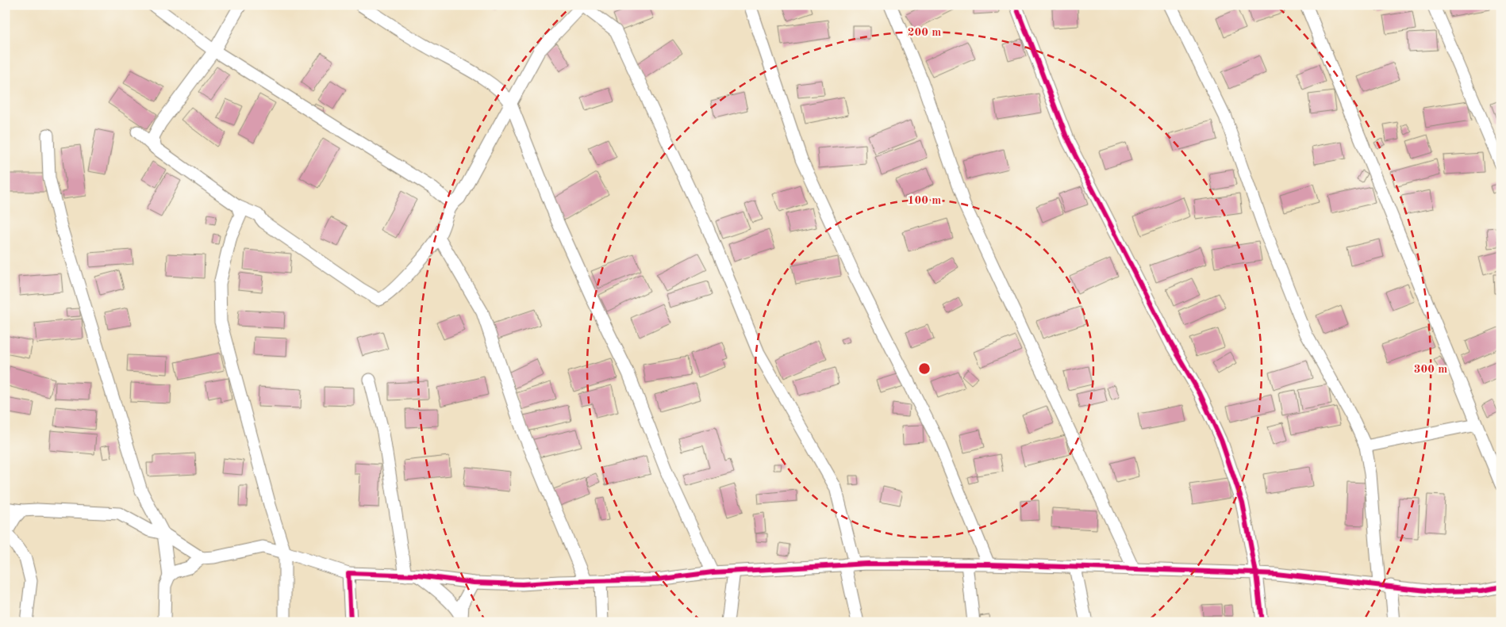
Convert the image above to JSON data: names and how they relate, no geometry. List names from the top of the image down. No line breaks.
{"rings":["200 m","100 m","300 m"]}
